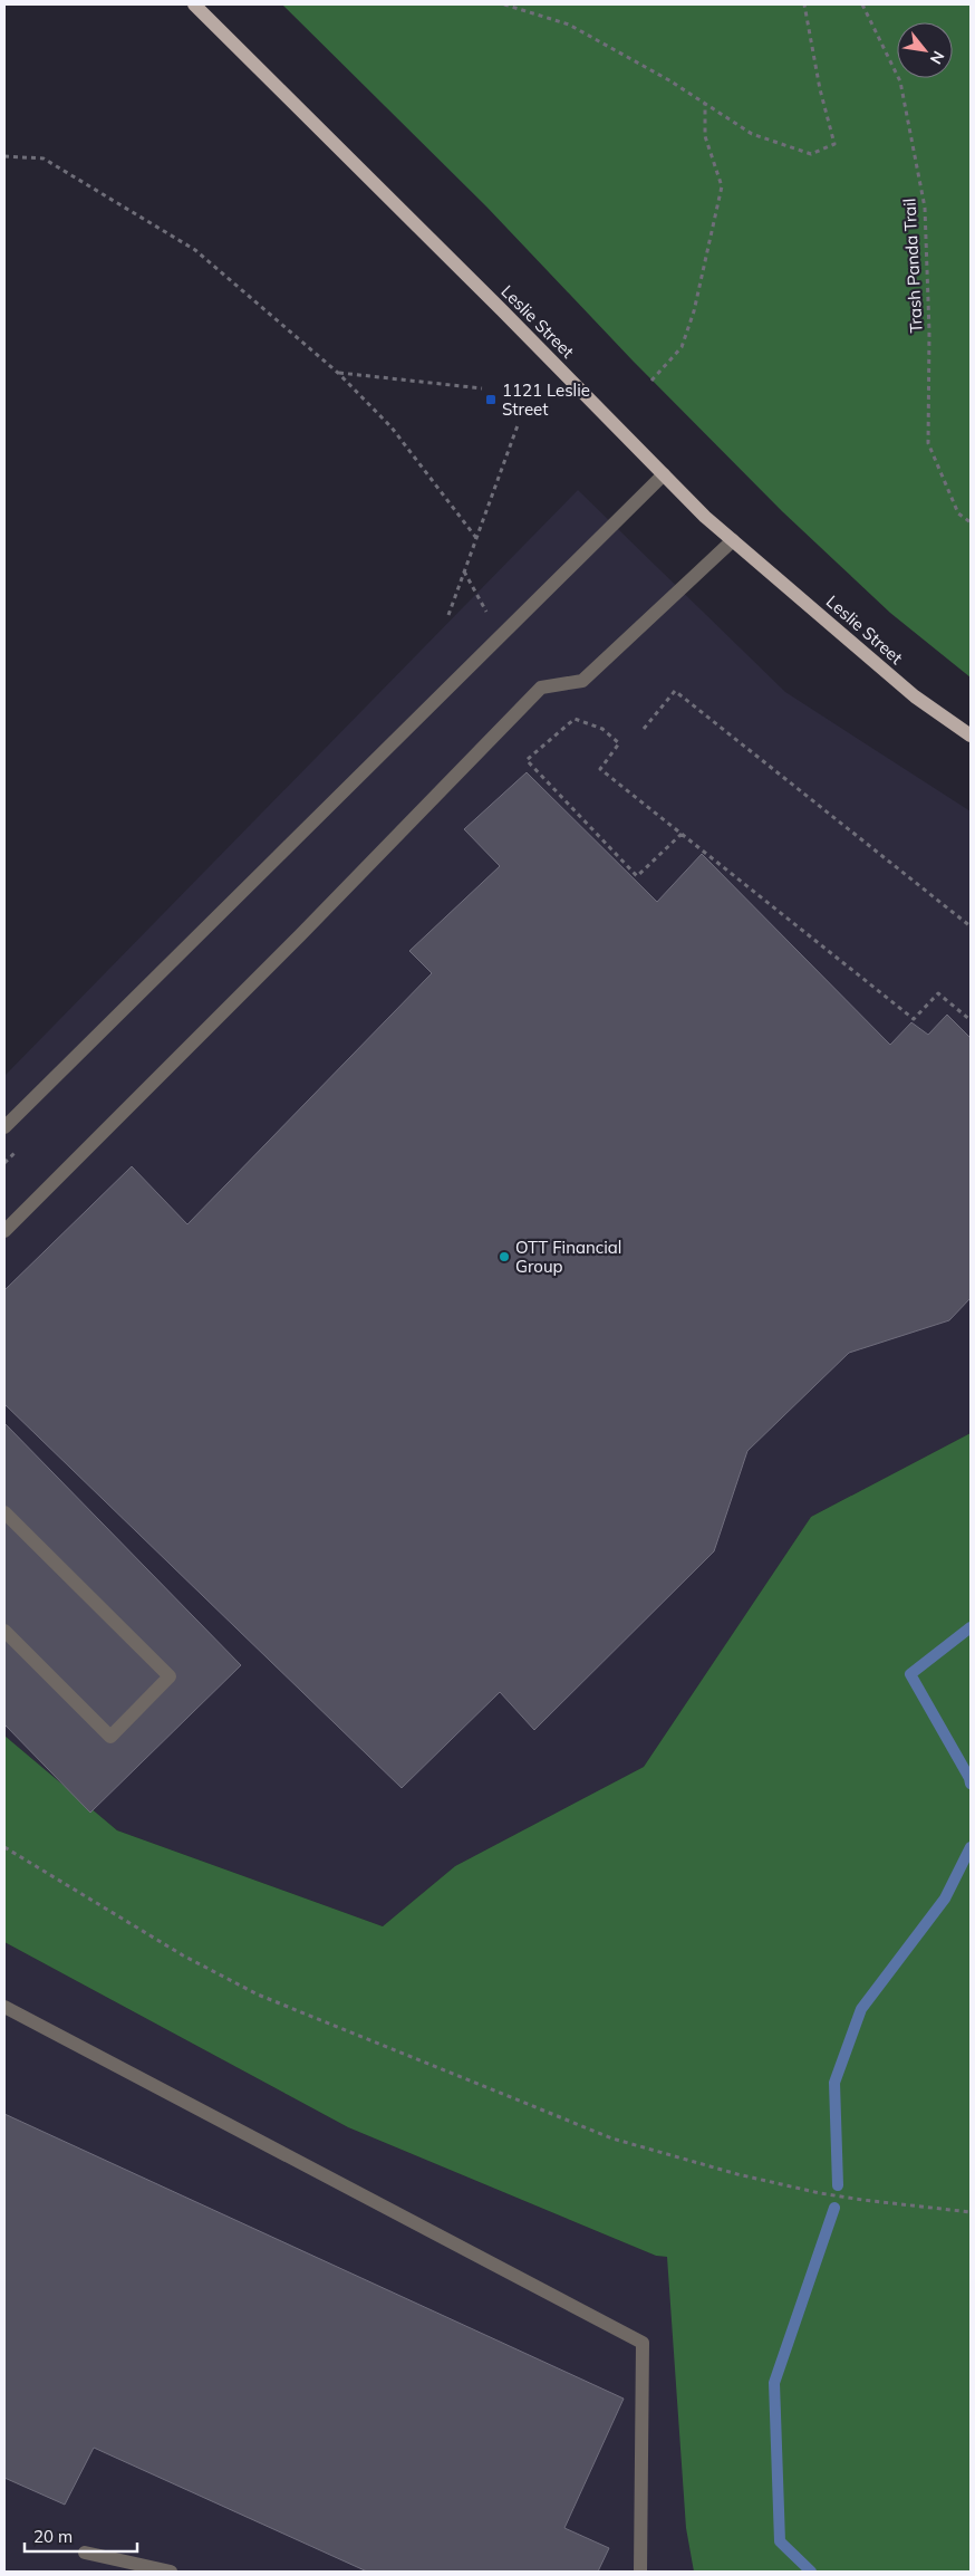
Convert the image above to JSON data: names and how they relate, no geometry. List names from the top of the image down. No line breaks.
{"streets":{"main road":["Leslie Street"],"path":["Trash Panda Trail"]},"places":{"transit":["1121 Leslie Street"],"other":["OTT Financial Group"]},"scale_bar":"20 m","north":"bottom right"}
